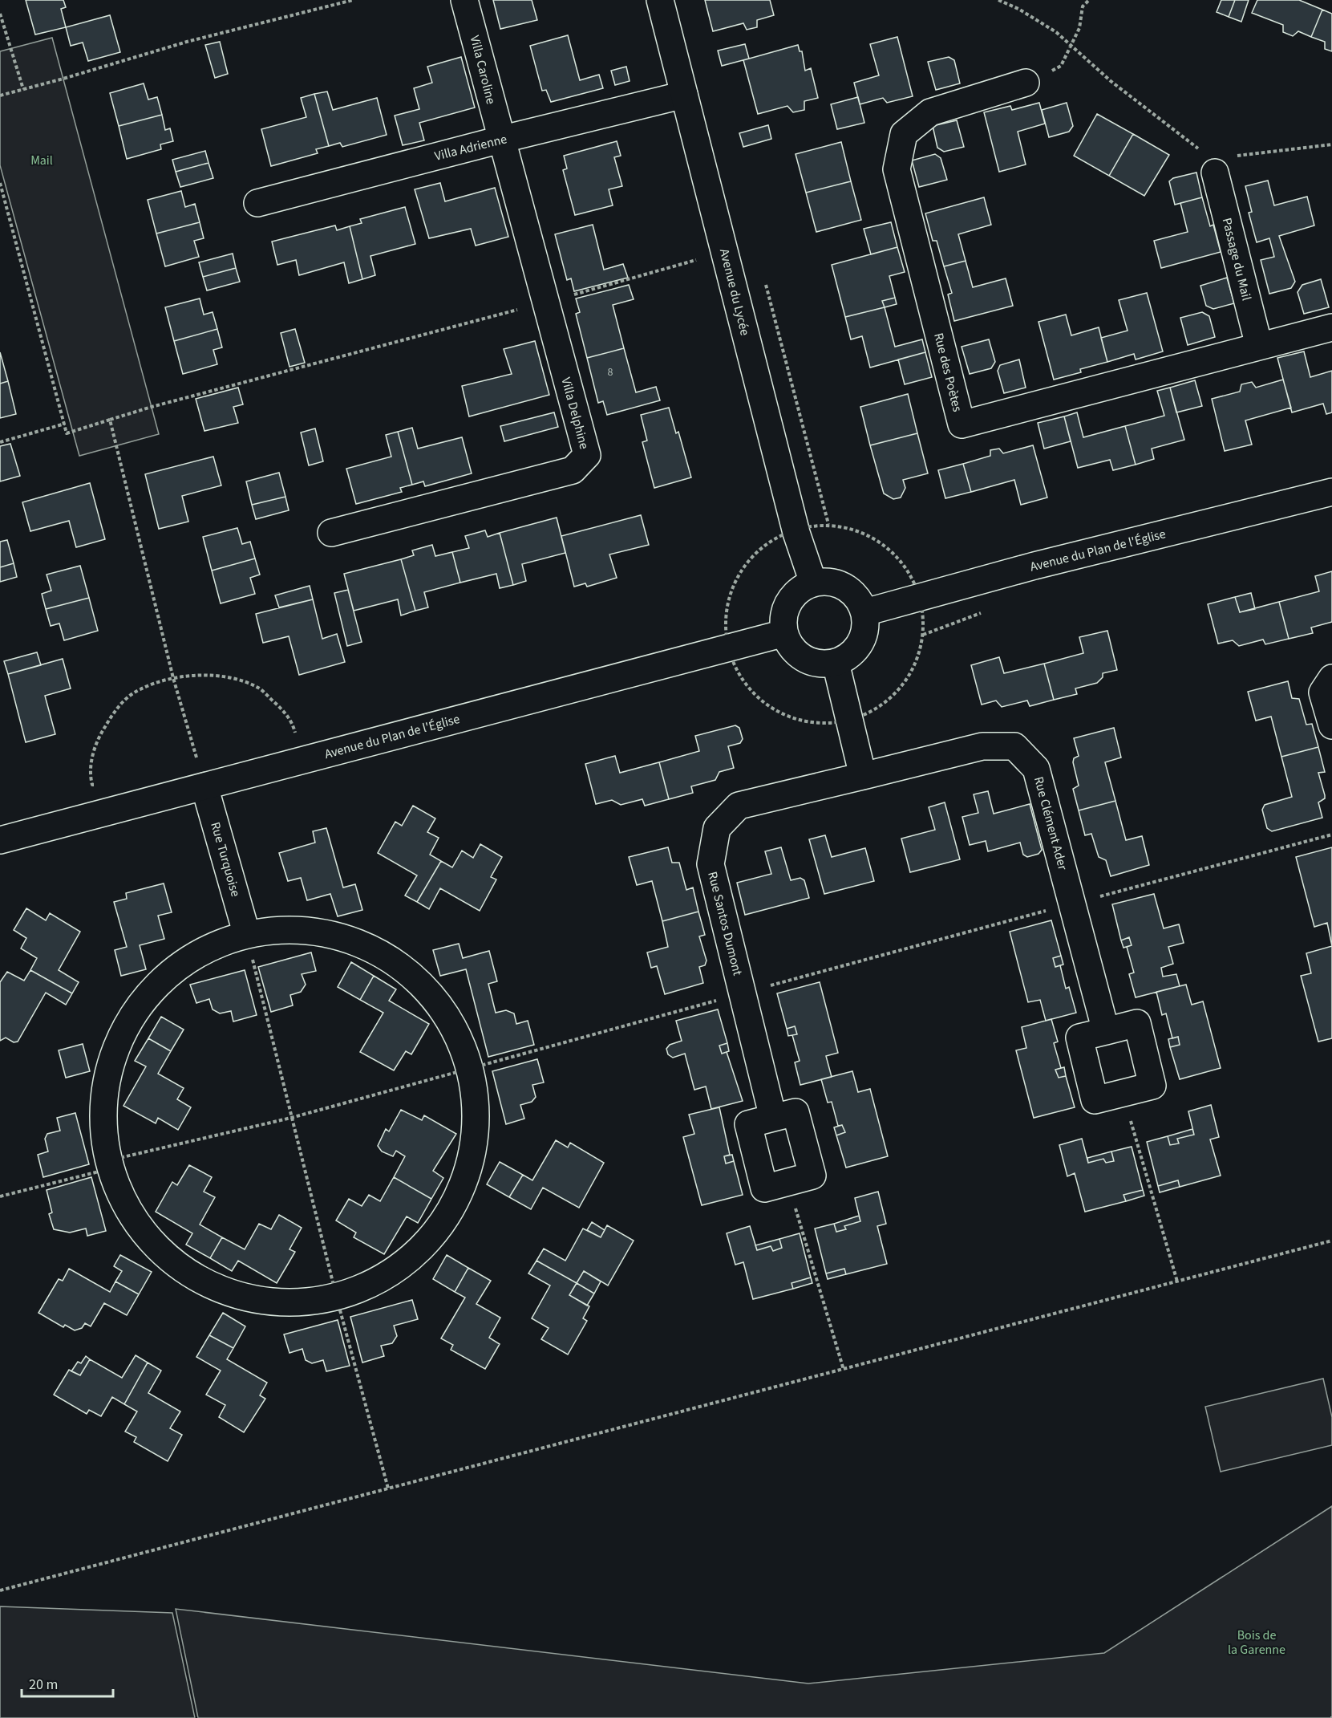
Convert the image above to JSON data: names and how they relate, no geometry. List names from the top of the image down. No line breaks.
{"streets":{"street":["Villa Caroline","Villa Adrienne","Passage du Mail","Avenue du Lycée","Rue des Poètes","Villa Delphine","Avenue du Plan de l'Église","Rue Clément Ader","Rue Turquoise","Rue Santos Dumont"]},"crossings":[["Villa Caroline","Villa Adrienne"],["Villa Caroline","Villa Delphine"],["Villa Adrienne","Avenue du Lycée"],["Villa Adrienne","Villa Delphine"],["Passage du Mail","Rue des Poètes"],["Avenue du Lycée","Avenue du Plan de l'Église"],["Avenue du Plan de l'Église","Rue Turquoise"],["Rue Clément Ader","Rue Santos Dumont"]],"parks":["Mail","Bois de la Garenne"],"house_numbers":["8"],"scale_bar":"20 m"}
